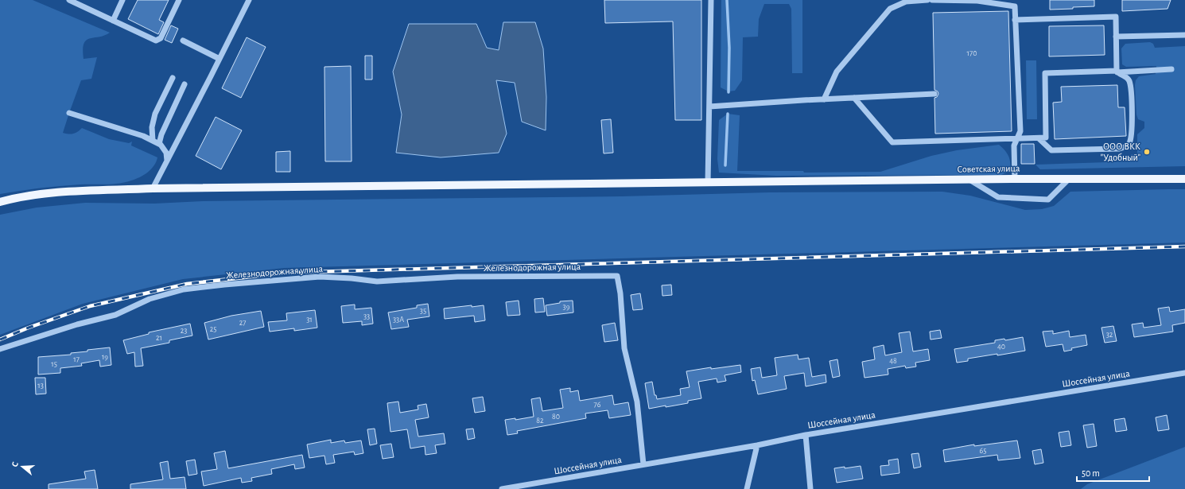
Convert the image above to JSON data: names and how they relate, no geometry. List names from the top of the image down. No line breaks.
{"streets":{"main road":["Советская улица"],"street":["Железнодорожная улица","Шоссейная улица"]},"crossings":[["Железнодорожная улица","Шоссейная улица"]],"places":["ООО ВКК \"Удобный\""],"house_numbers":["170","39","35","33","31","33А","27","25","23","32","21","40","19","17","48","15","13","76","80","82","65"],"scale_bar":"50 m","north":"left"}
